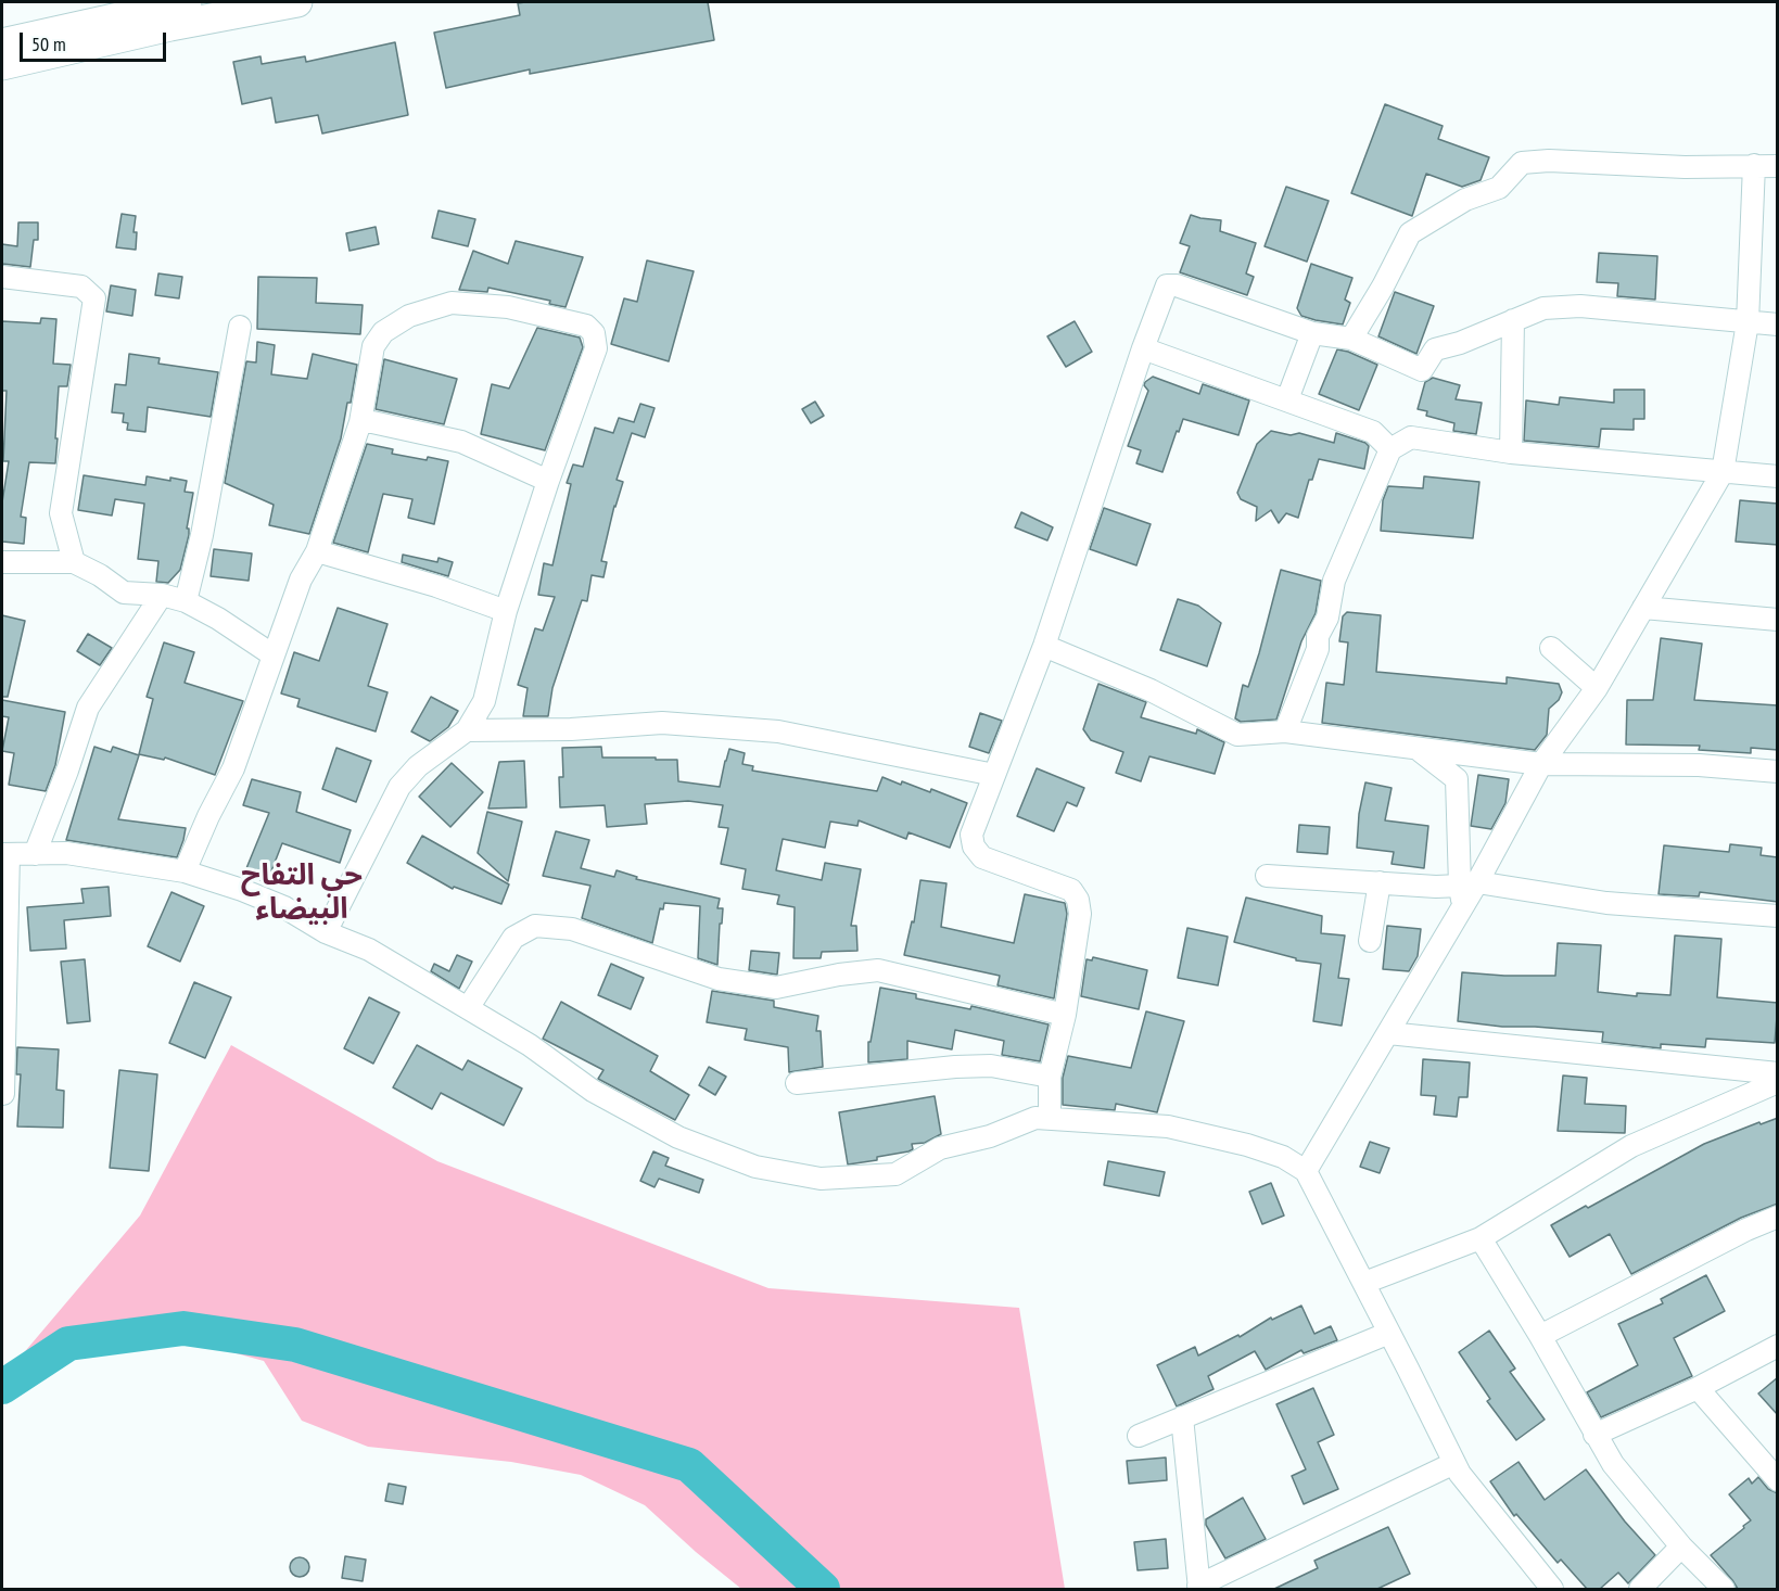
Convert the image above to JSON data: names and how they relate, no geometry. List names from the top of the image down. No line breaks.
{"districts":["حي التفاح البيضاء"],"scale_bar":"50 m"}
